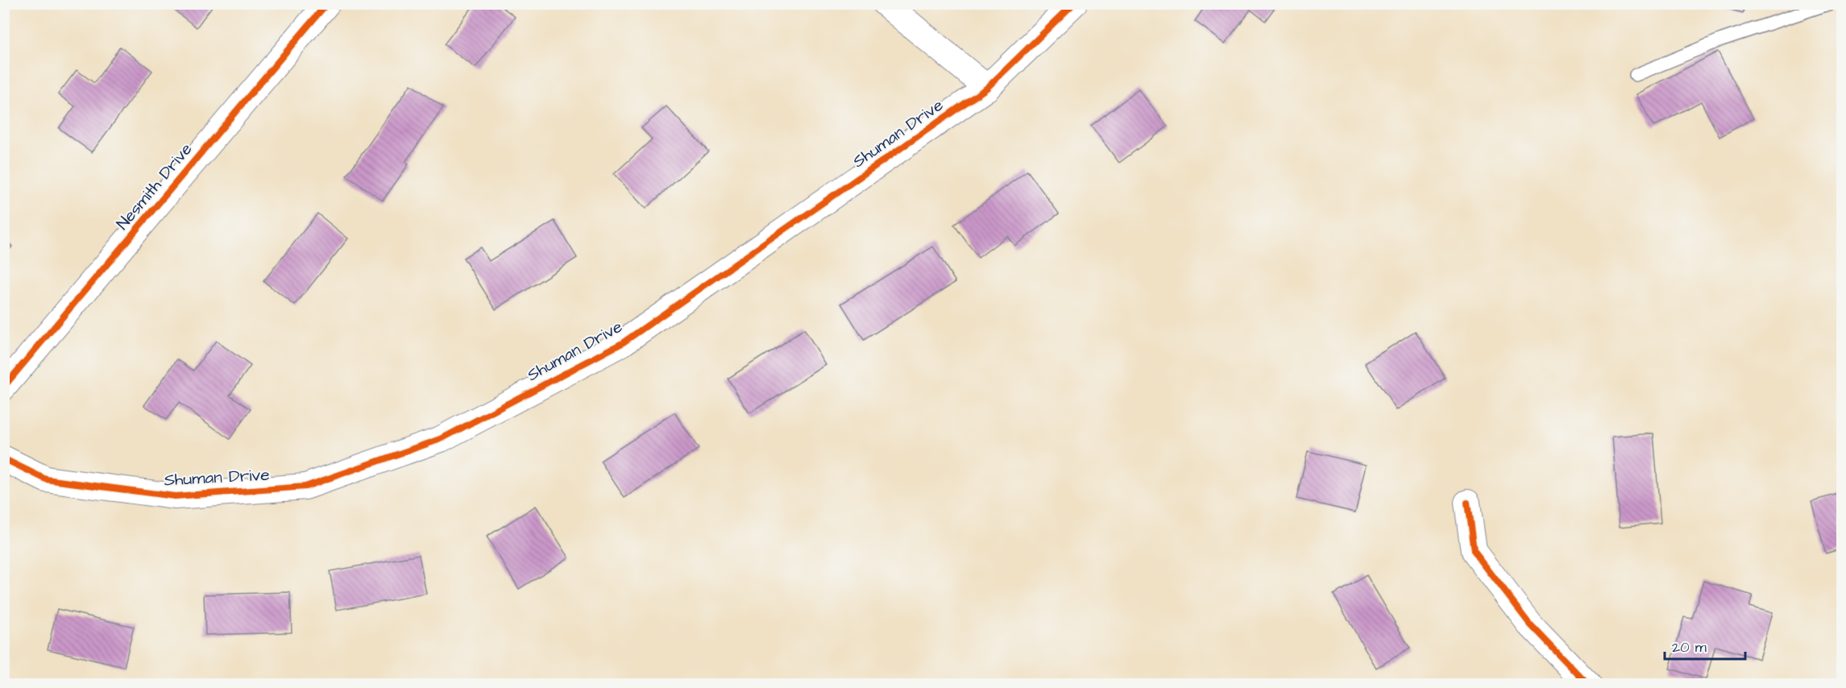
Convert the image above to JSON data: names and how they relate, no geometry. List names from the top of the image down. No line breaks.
{"streets":{"street":["Shuman Drive","Nesmith Drive"]},"scale_bar":"20 m"}
